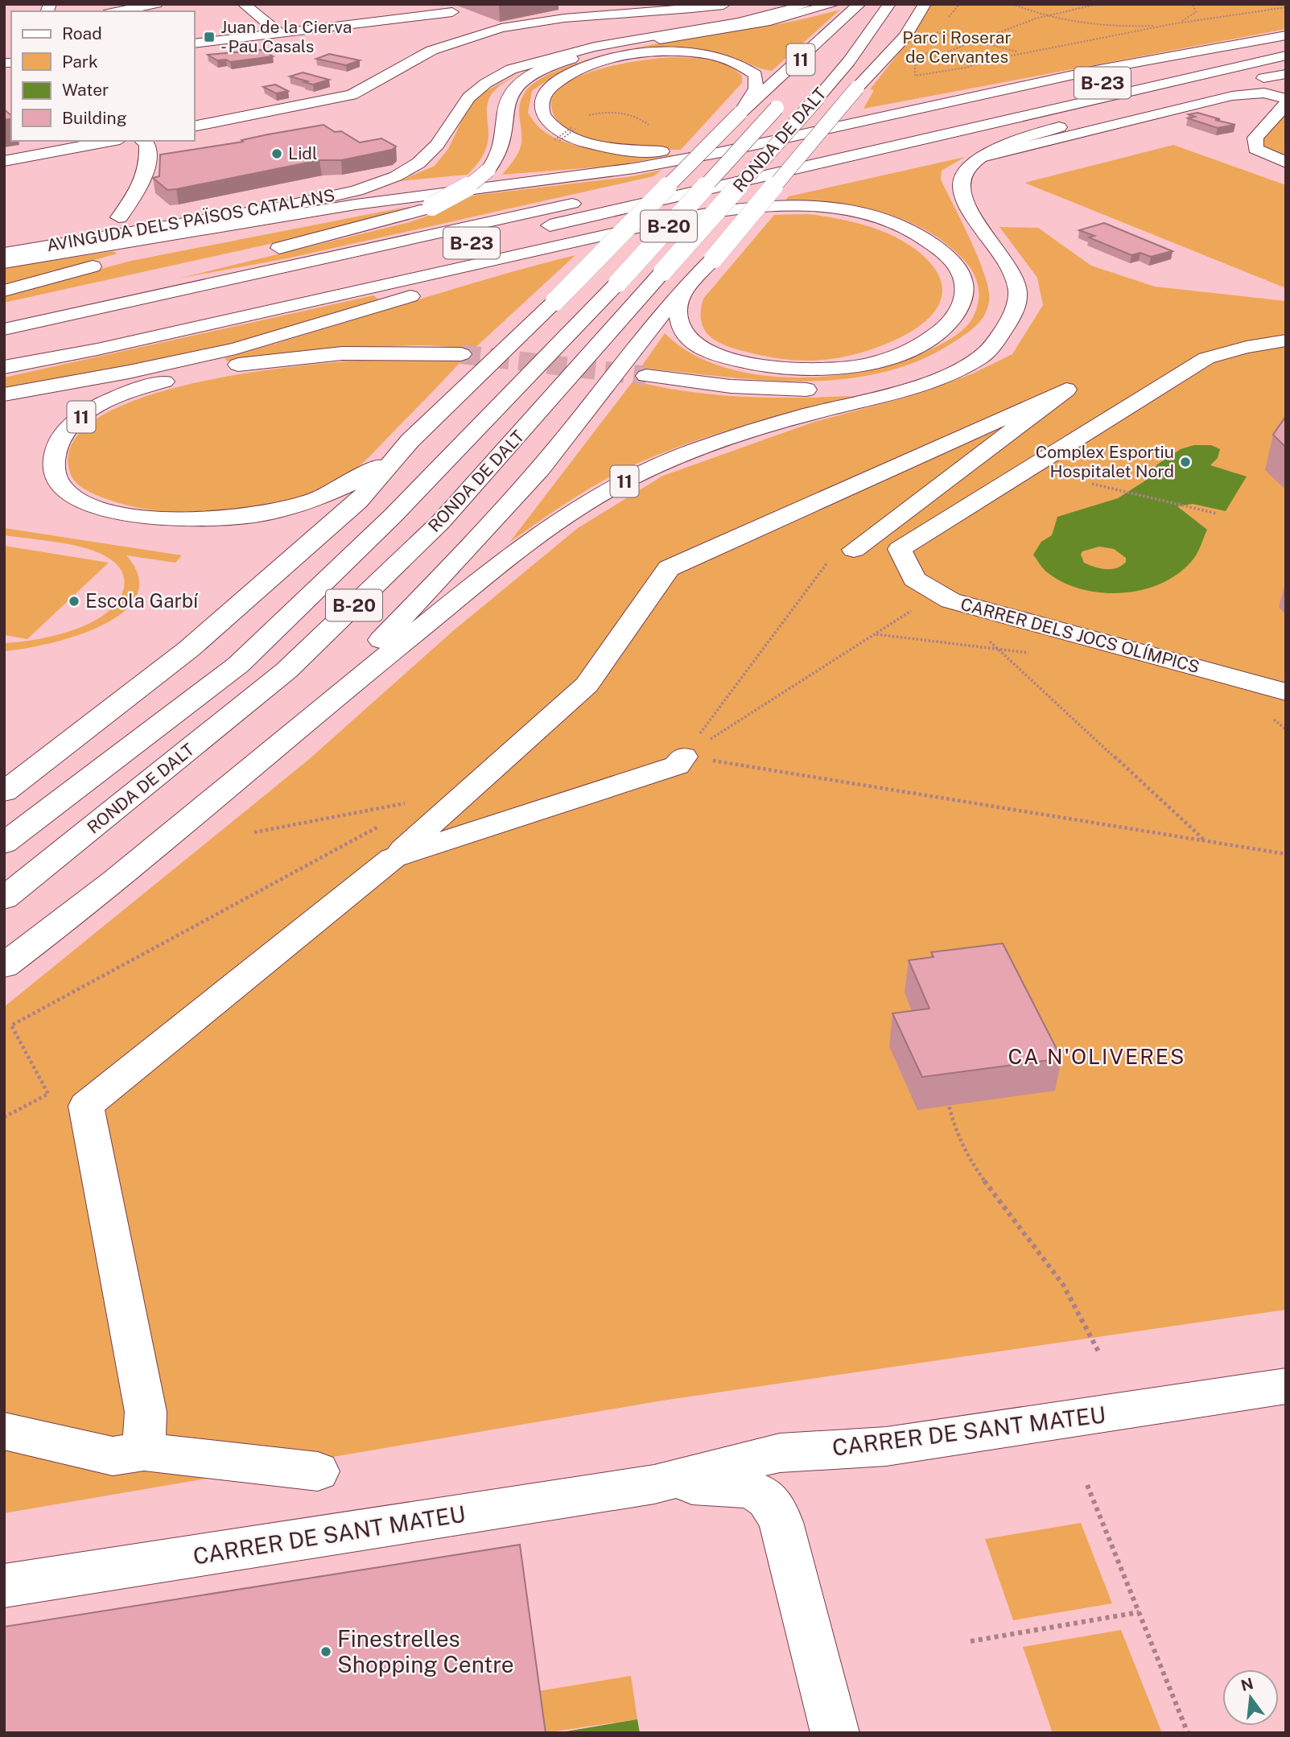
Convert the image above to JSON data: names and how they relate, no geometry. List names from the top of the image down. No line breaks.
{"streets":{"main road":["11","B-23","RONDA DE DALT","AVINGUDA DELS PAÏSOS CATALANS","B-20","CARRER DELS JOCS OLÍMPICS","CARRER DE SANT MATEU"]},"crossings":[["11","RONDA DE DALT"]],"districts":["CA N'OLIVERES"],"parks":["Parc i Roserar de Cervantes"],"places":{"transit":["Juan de la Cierva - Pau Casals"],"other":["Lidl","Complex Esportiu Hospitalet Nord","Escola Garbí","Finestrelles Shopping Centre"]},"legend":["Road","Park","Water","Building"],"north":"top"}
